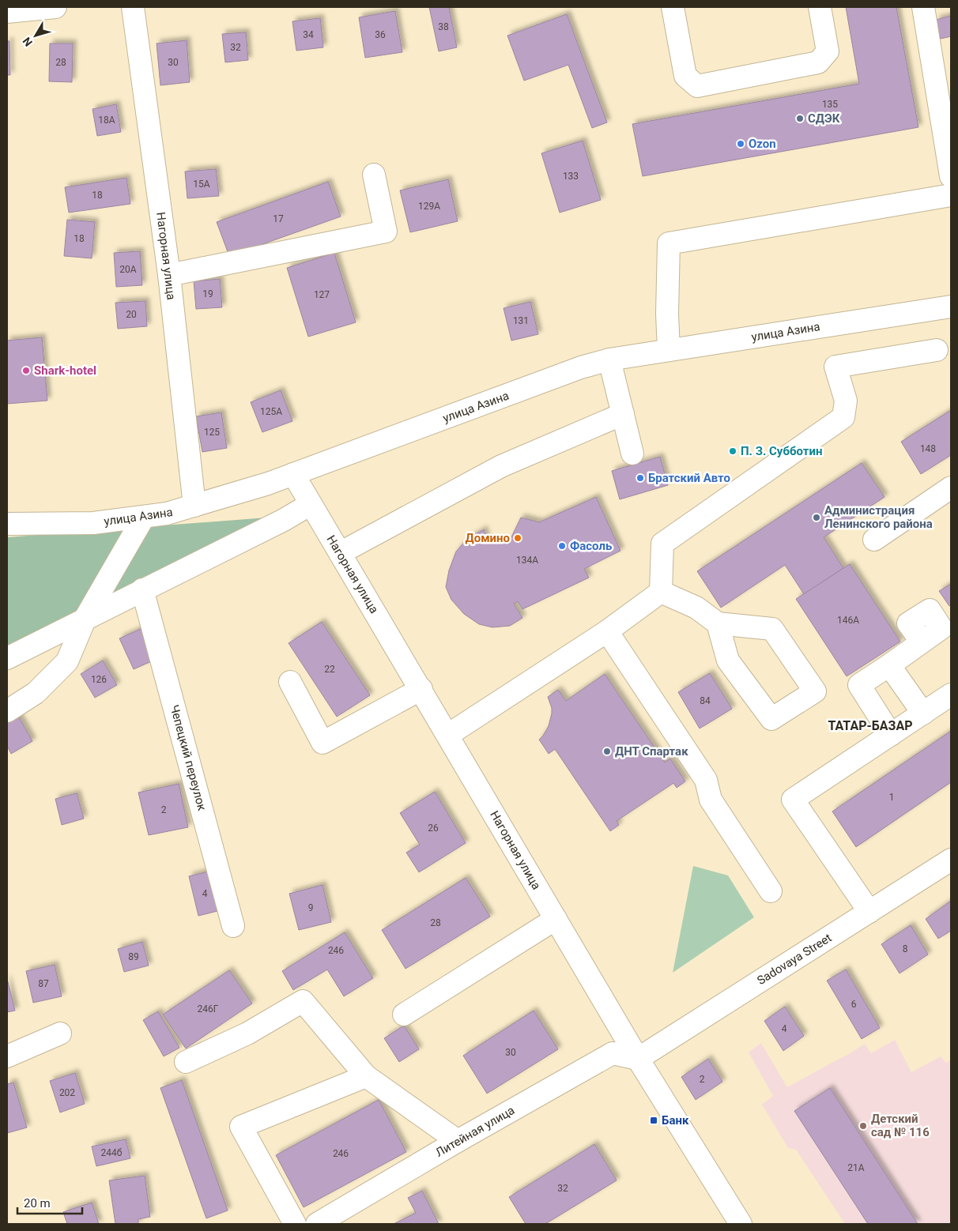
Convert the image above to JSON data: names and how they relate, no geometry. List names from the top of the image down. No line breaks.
{"streets":{"street":["Нагорная улица","улица Азина","Чепецкий переулок","Sadovaya Street","Литейная улица"]},"crossings":[["Нагорная улица","улица Азина"],["Нагорная улица","Sadovaya Street"],["Нагорная улица","Литейная улица"],["Sadovaya Street","Литейная улица"]],"districts":["ТАТАР-БАЗАР"],"places":{"other":["СДЭК","Ozon","Shark-hotel","П. З. Субботин","Братский Авто","Администрация Ленинского района","Домино","Фасоль","ДНТ Спартак","Детский сад № 116"],"transit":["Банк"]},"house_numbers":["38","34","36","32","28","30","135","18А","133","15А","18","129А","17","18","20А","19","127","20","131","125А","125","148","134А","146А","22","126","84","1","2","26","4","9","28","8","246","89","87","6","246Г","4","30","2","202","244б","246","21А","32"],"scale_bar":"20 m","north":"bottom left"}
